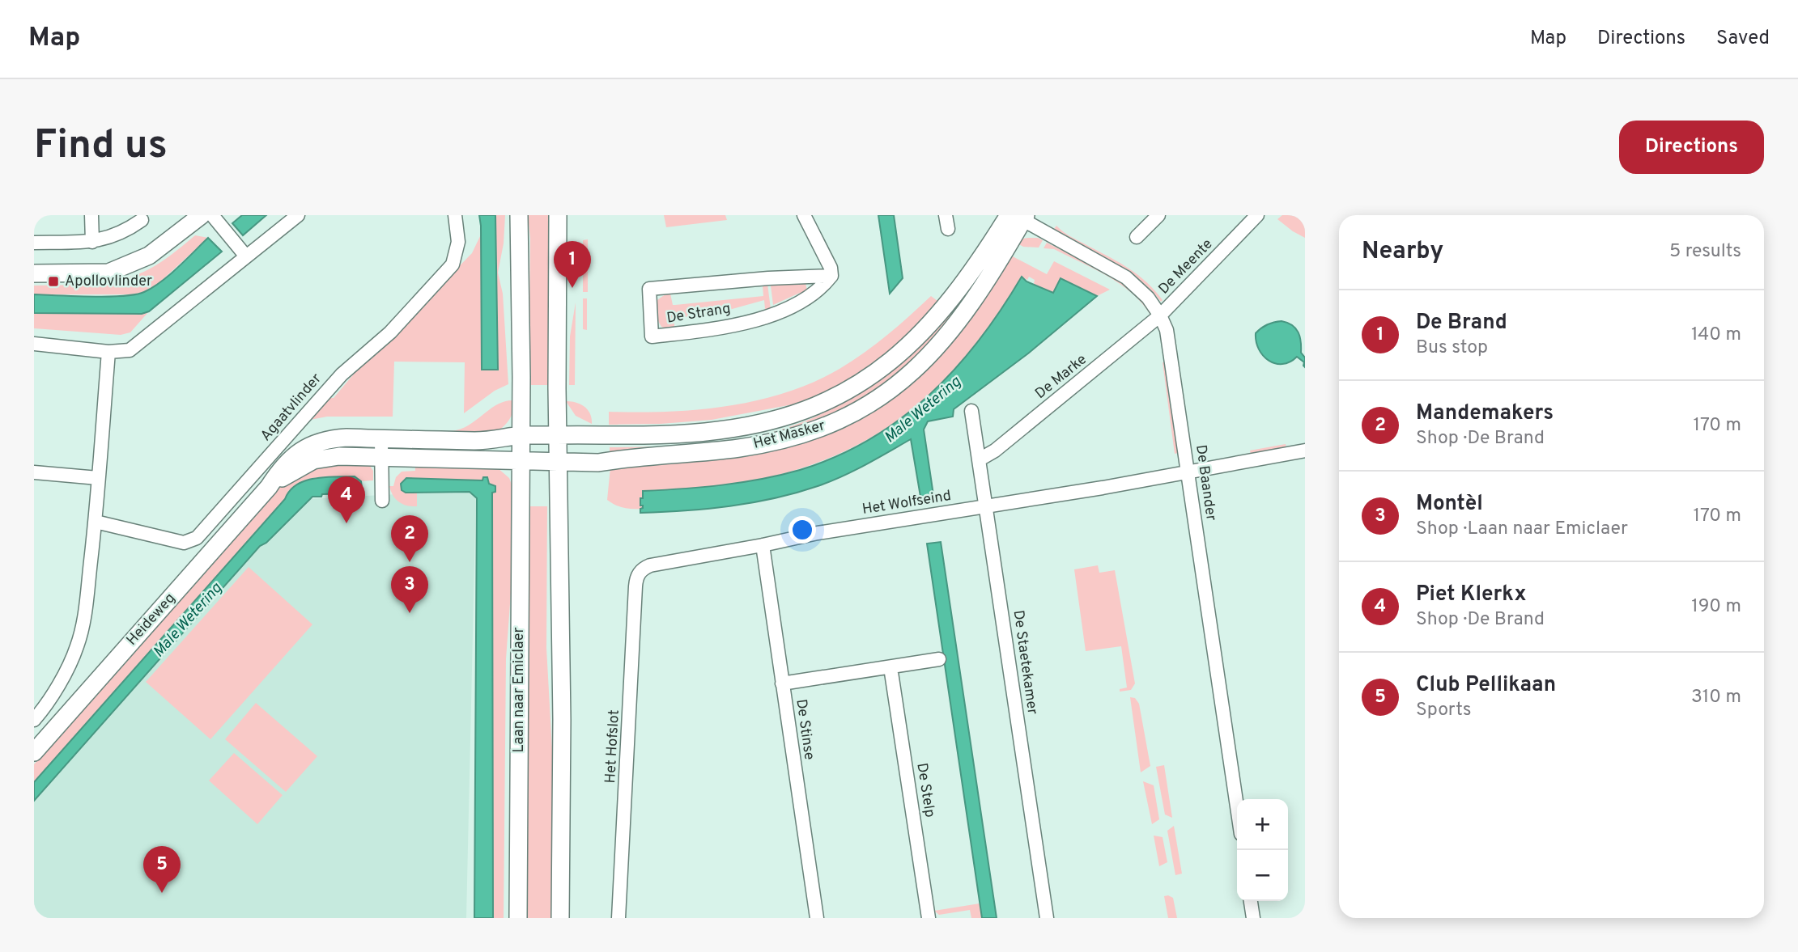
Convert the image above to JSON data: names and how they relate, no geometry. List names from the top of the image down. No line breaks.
{"streets":{"main road":["Het Masker","Heideweg","Laan naar Emiclaer"],"street":["De Meente","De Strang","De Marke","Agaatvlinder","De Baander","Het Wolfseind","De Staetekamer","De Stinse","Het Hofslot","De Stelp"]},"crossings":[["De Meente","De Marke"],["De Meente","De Baander"],["De Marke","De Baander"],["De Marke","De Staetekamer"],["Het Masker","De Baander"],["Het Masker","Heideweg"],["De Baander","Het Wolfseind"],["Het Wolfseind","De Staetekamer"],["Het Wolfseind","De Stinse"],["Het Wolfseind","Het Hofslot"],["Heideweg","Laan naar Emiclaer"]],"water":["Male Wetering"],"places":{"transit":["Apollovlinder"]},"page":{"header":"Map","nav":["Map","Directions","Saved"],"buttons":"Directions","title":"Find us","heading":["Nearby","5 results"],"pins":["1","4","2","3","5"],"list":[{"mark":"1","name":"De Brand","note":"Bus stop","value":"140 m"},{"mark":"2","name":"Mandemakers","note":"Shop · De Brand","value":"170 m"},{"mark":"3","name":"Montèl","note":"Shop · Laan naar Emiclaer","value":"170 m"},{"mark":"4","name":"Piet Klerkx","note":"Shop · De Brand","value":"190 m"},{"mark":"5","name":"Club Pellikaan","note":"Sports","value":"310 m"}],"map_buttons":["+","−"]}}
